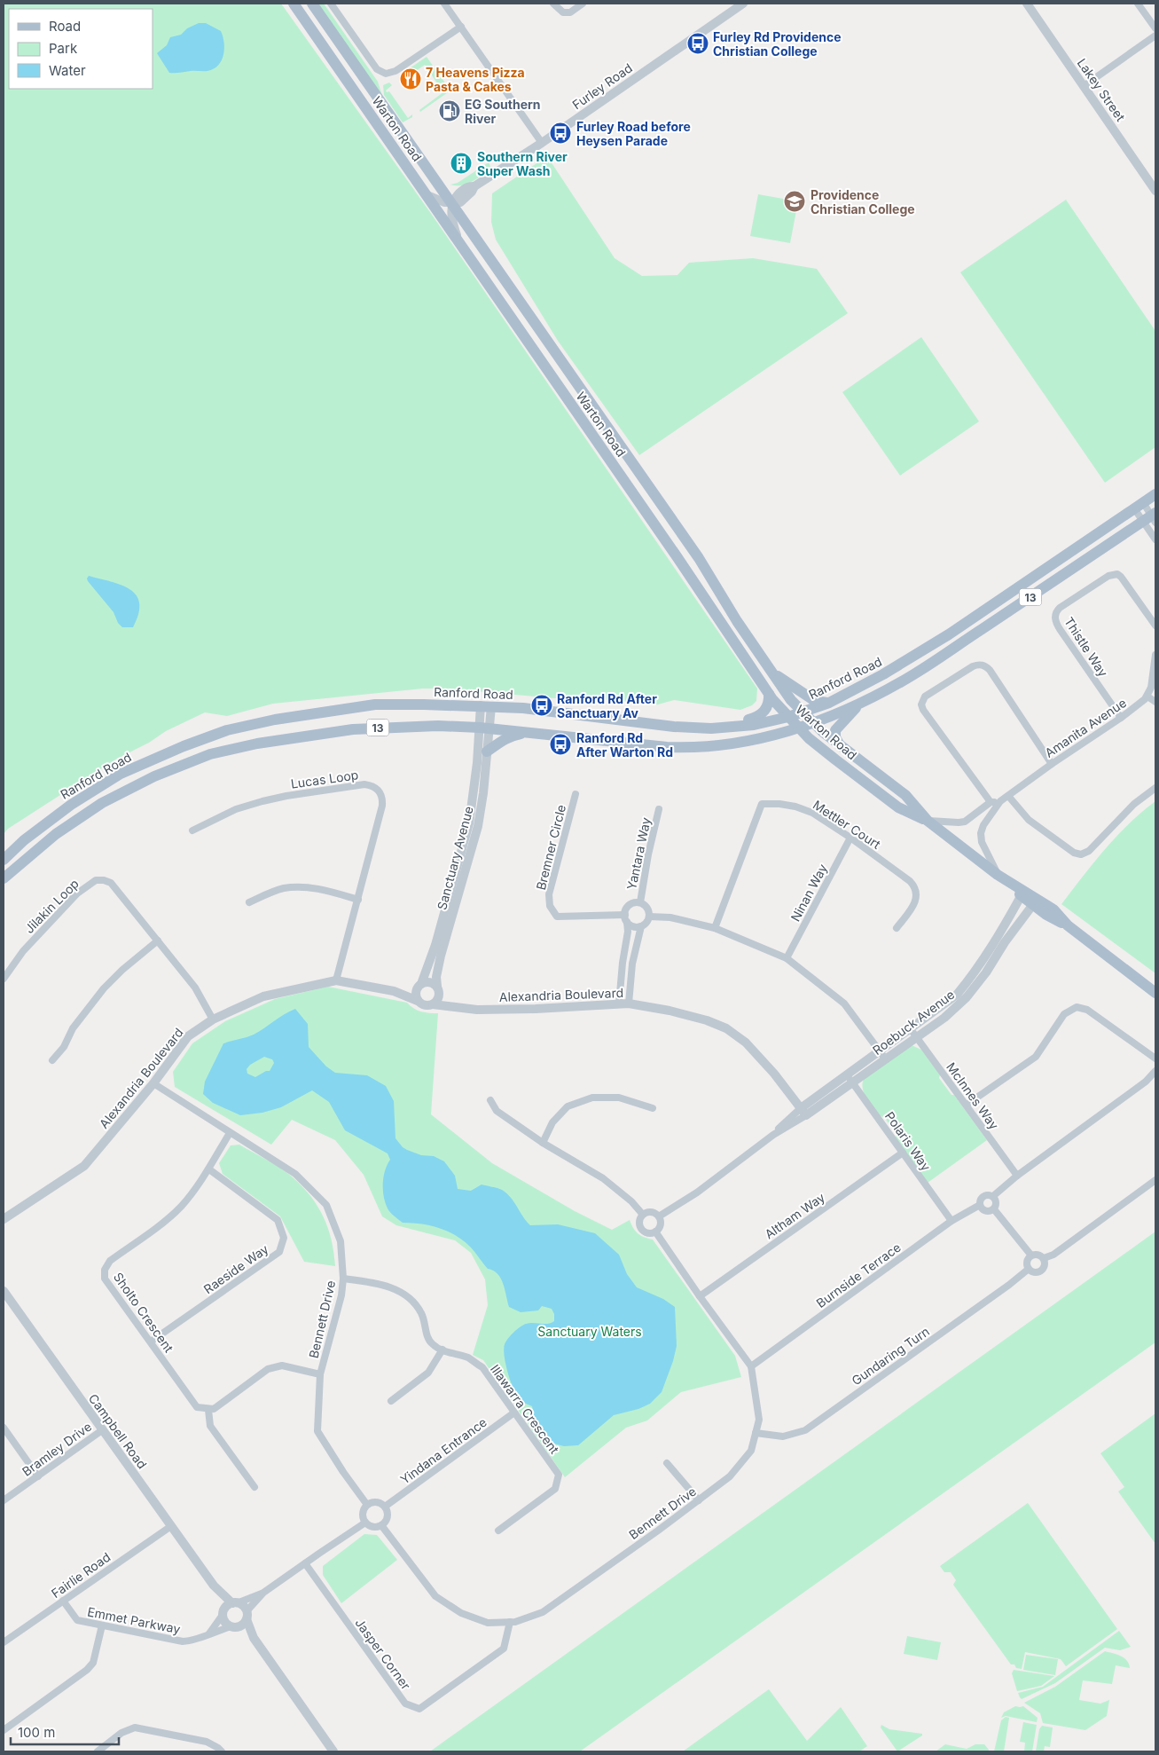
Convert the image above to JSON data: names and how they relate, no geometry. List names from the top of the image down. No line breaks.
{"streets":{"main road":["Warton Road","13","Ranford Road"],"street":["Furley Road","Lakey Street","Thistle Way","Amanita Avenue","Lucas Loop","Mettler Court","Bremner Circle","Yantara Way","Sanctuary Avenue","Ninan Way","Jilakin Loop","Alexandria Boulevard","Roebuck Avenue","McInnes Way","Polaris Way","Altham Way","Raeside Way","Burnside Terrace","Sholto Crescent","Bennett Drive","Gundaring Turn","Illawarra Crescent","Campbell Road","Bramley Drive","Yindana Entrance","Fairlie Road","Emmet Parkway","Jasper Corner"]},"crossings":[["Furley Road","Warton Road"],["Warton Road","13"],["Warton Road","Ranford Road"],["Warton Road","Amanita Avenue"],["Warton Road","Roebuck Avenue"],["13","Sanctuary Avenue"],["Thistle Way","Amanita Avenue"],["Ranford Road","Sanctuary Avenue"],["Lucas Loop","Alexandria Boulevard"],["Mettler Court","Ninan Way"],["Bremner Circle","Yantara Way"],["Sanctuary Avenue","Alexandria Boulevard"],["Jilakin Loop","Alexandria Boulevard"],["Alexandria Boulevard","Roebuck Avenue"],["Alexandria Boulevard","Bennett Drive"],["Roebuck Avenue","McInnes Way"],["Roebuck Avenue","Polaris Way"],["Roebuck Avenue","Bennett Drive"],["McInnes Way","Burnside Terrace"],["Polaris Way","Altham Way"],["Polaris Way","Burnside Terrace"],["Altham Way","Bennett Drive"],["Raeside Way","Sholto Crescent"],["Burnside Terrace","Bennett Drive"],["Sholto Crescent","Bennett Drive"],["Bennett Drive","Gundaring Turn"],["Bennett Drive","Illawarra Crescent"],["Bennett Drive","Yindana Entrance"],["Bennett Drive","Jasper Corner"],["Illawarra Crescent","Yindana Entrance"],["Campbell Road","Bramley Drive"],["Campbell Road","Fairlie Road"],["Campbell Road","Emmet Parkway"],["Fairlie Road","Emmet Parkway"]],"parks":["Sanctuary Waters"],"places":{"bus stop":["Furley Rd Providence Christian College","Furley Road before Heysen Parade","Ranford Rd After Sanctuary Av","Ranford Rd After Warton Rd"],"restaurant":["7 Heavens Pizza Pasta & Cakes"],"fuel station":["EG Southern River"],"building":["Southern River Super Wash"],"school or university":["Providence Christian College"]},"legend":["Road","Park","Water"],"scale_bar":"100 m"}
